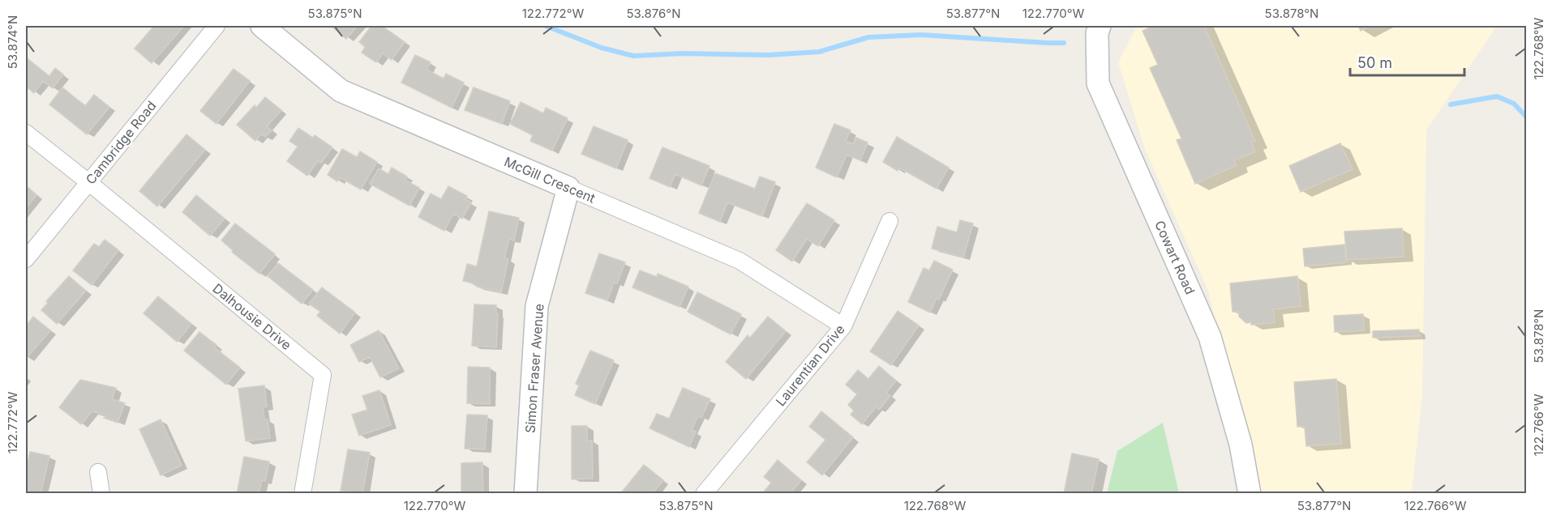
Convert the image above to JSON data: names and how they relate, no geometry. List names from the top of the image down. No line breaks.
{"streets":{"street":["Cambridge Road","McGill Crescent","Cowart Road","Dalhousie Drive","Laurentian Drive","Simon Fraser Avenue"]},"crossings":[["Cambridge Road","Dalhousie Drive"],["McGill Crescent","Laurentian Drive"],["McGill Crescent","Simon Fraser Avenue"]],"scale_bar":"50 m","coordinates":["53.875°N","122.772°W","53.876°N","53.877°N","122.770°W","53.878°N","53.874°N","122.768°W","122.766°W"]}
